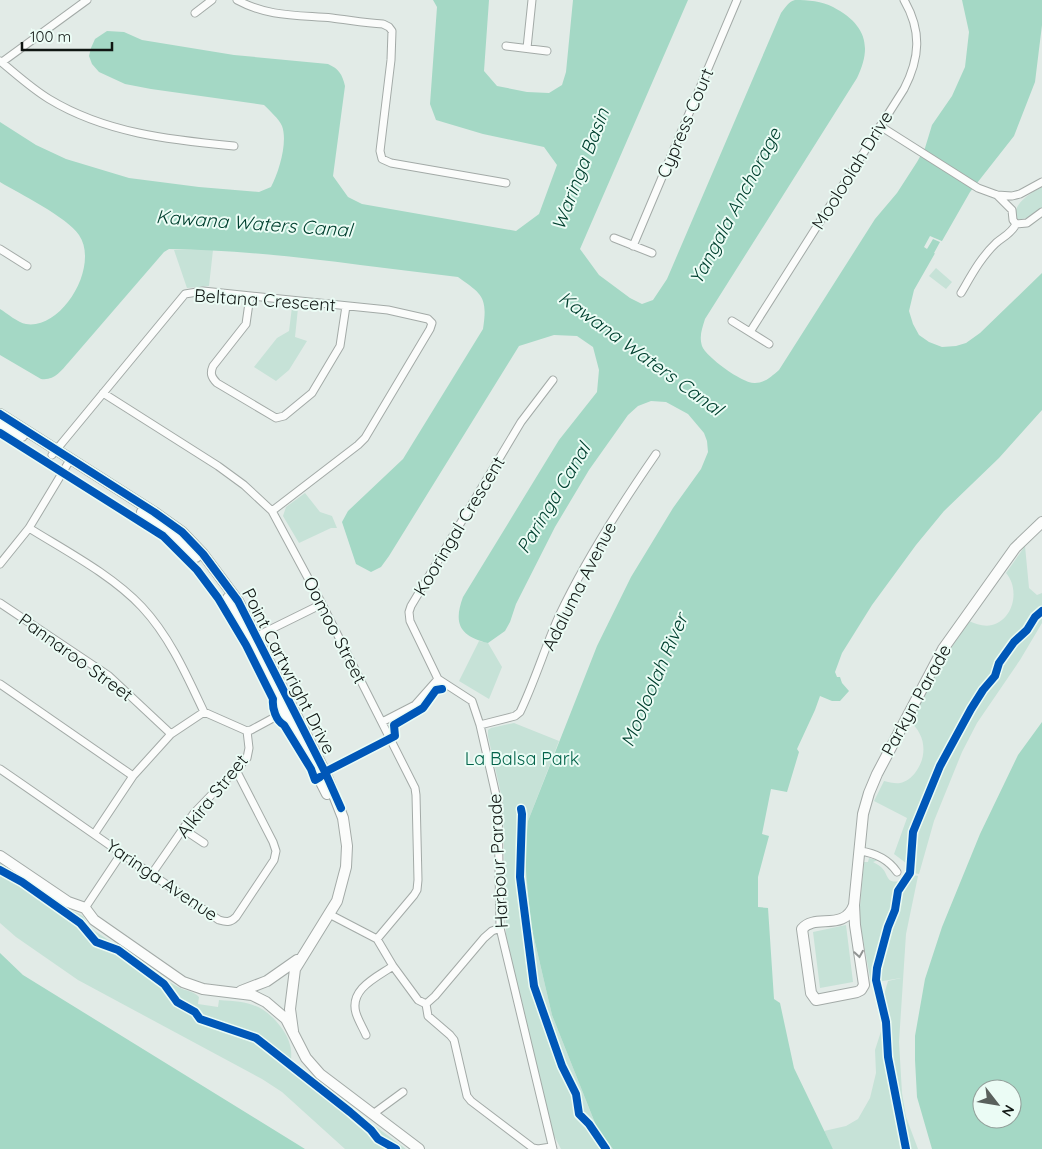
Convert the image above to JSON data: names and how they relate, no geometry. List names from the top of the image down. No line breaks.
{"streets":{"street":["Cypress Court","Mooloolah Drive","Beltana Crescent","Kooringal Crescent","Adaluma Avenue","Oomoo Street","Pannaroo Street","Point Cartwright Drive","Parkyn Parade","Alkira Street","Harbour Parade","Yaringa Avenue"]},"crossings":[["Beltana Crescent","Oomoo Street"],["Beltana Crescent","Point Cartwright Drive"],["Kooringal Crescent","Harbour Parade"],["Adaluma Avenue","Harbour Parade"],["Point Cartwright Drive","Alkira Street"],["Alkira Street","Yaringa Avenue"]],"water":["Waringa Basin","Yangala Anchorage","Kawana Waters Canal","Paringa Canal","Mooloolah River"],"parks":["La Balsa Park"],"scale_bar":"100 m","north":"bottom right"}
